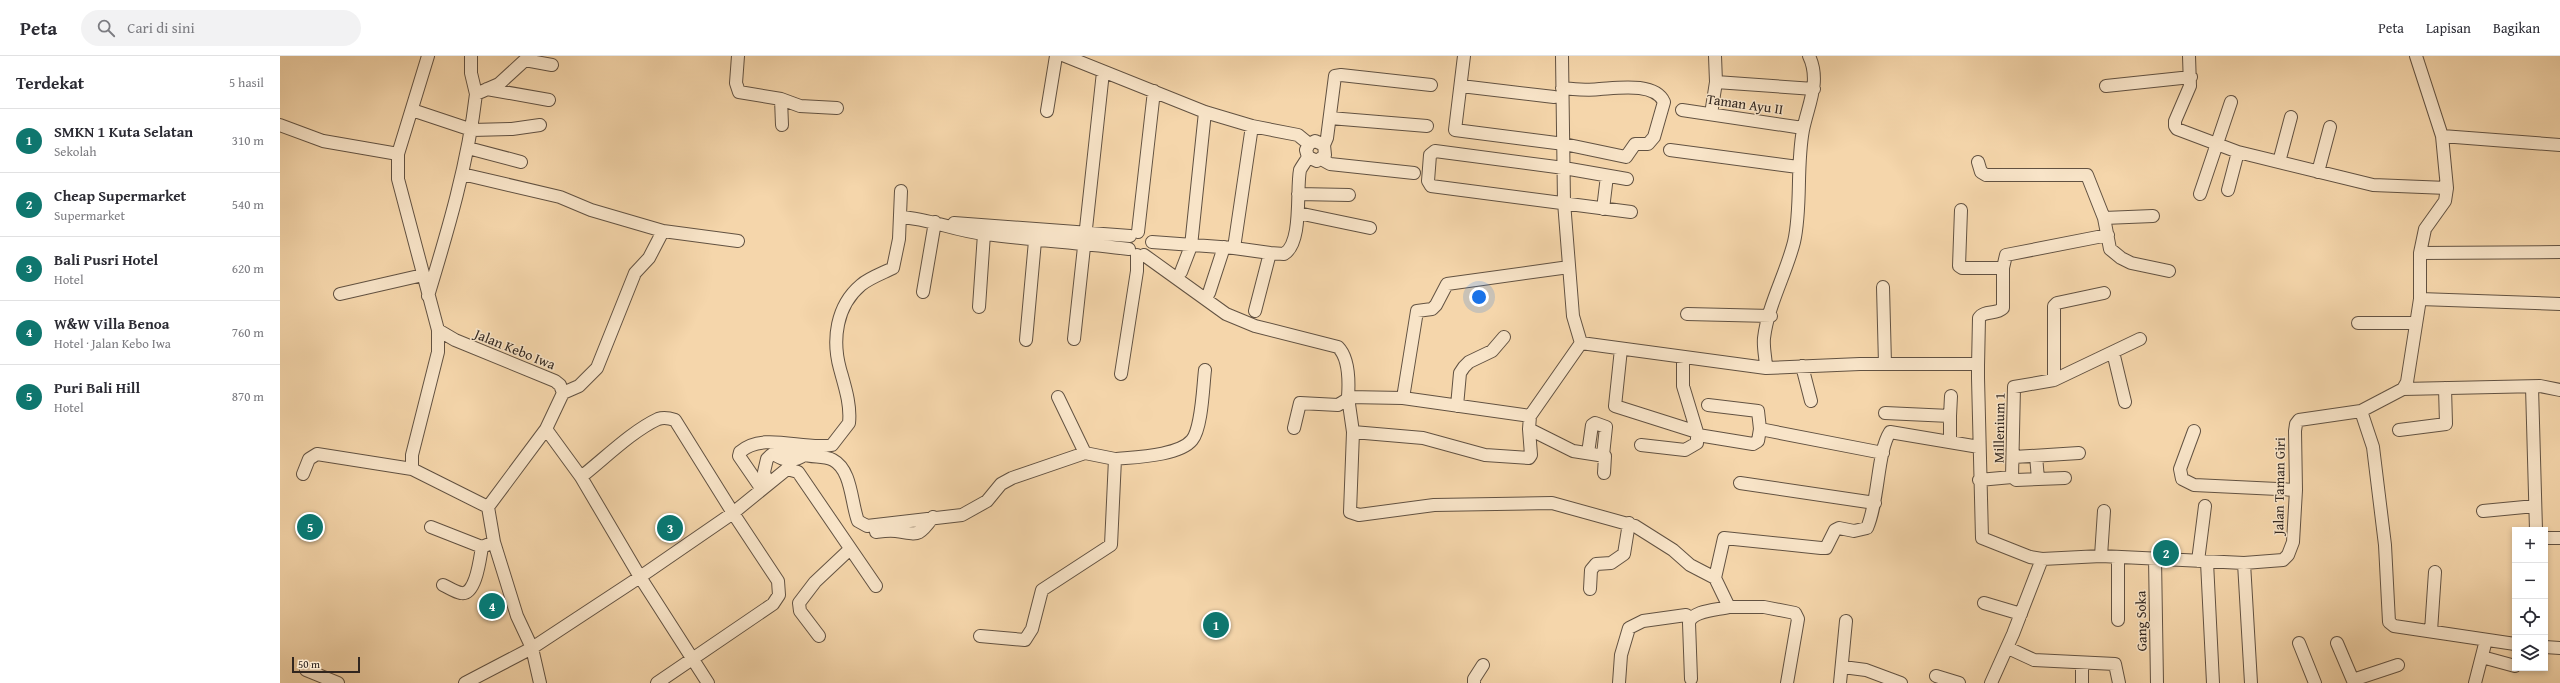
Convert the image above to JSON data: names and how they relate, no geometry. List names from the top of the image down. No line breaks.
{"streets":{"street":["Taman Ayu II","Jalan Kebo Iwa","Millenium 1","Jalan Taman Giri","Gang Soka"]},"crossings":[["Millenium 1","Jalan Taman Giri"],["Jalan Taman Giri","Gang Soka"]],"scale_bar":"50 m","page":{"header":"Peta","search":"Cari di sini","nav":["Peta","Lapisan","Bagikan"],"heading":["Terdekat","5 hasil"],"list":[{"mark":"1","name":"SMKN 1 Kuta Selatan","note":"Sekolah","value":"310 m"},{"mark":"2","name":"Cheap Supermarket","note":"Supermarket","value":"540 m"},{"mark":"3","name":"Bali Pusri Hotel","note":"Hotel","value":"620 m"},{"mark":"4","name":"W&W Villa Benoa","note":"Hotel · Jalan Kebo Iwa","value":"760 m"},{"mark":"5","name":"Puri Bali Hill","note":"Hotel","value":"870 m"}],"pins":["5","3","2","4","1"],"map_buttons":["+","−"],"scale":"50 m"}}
